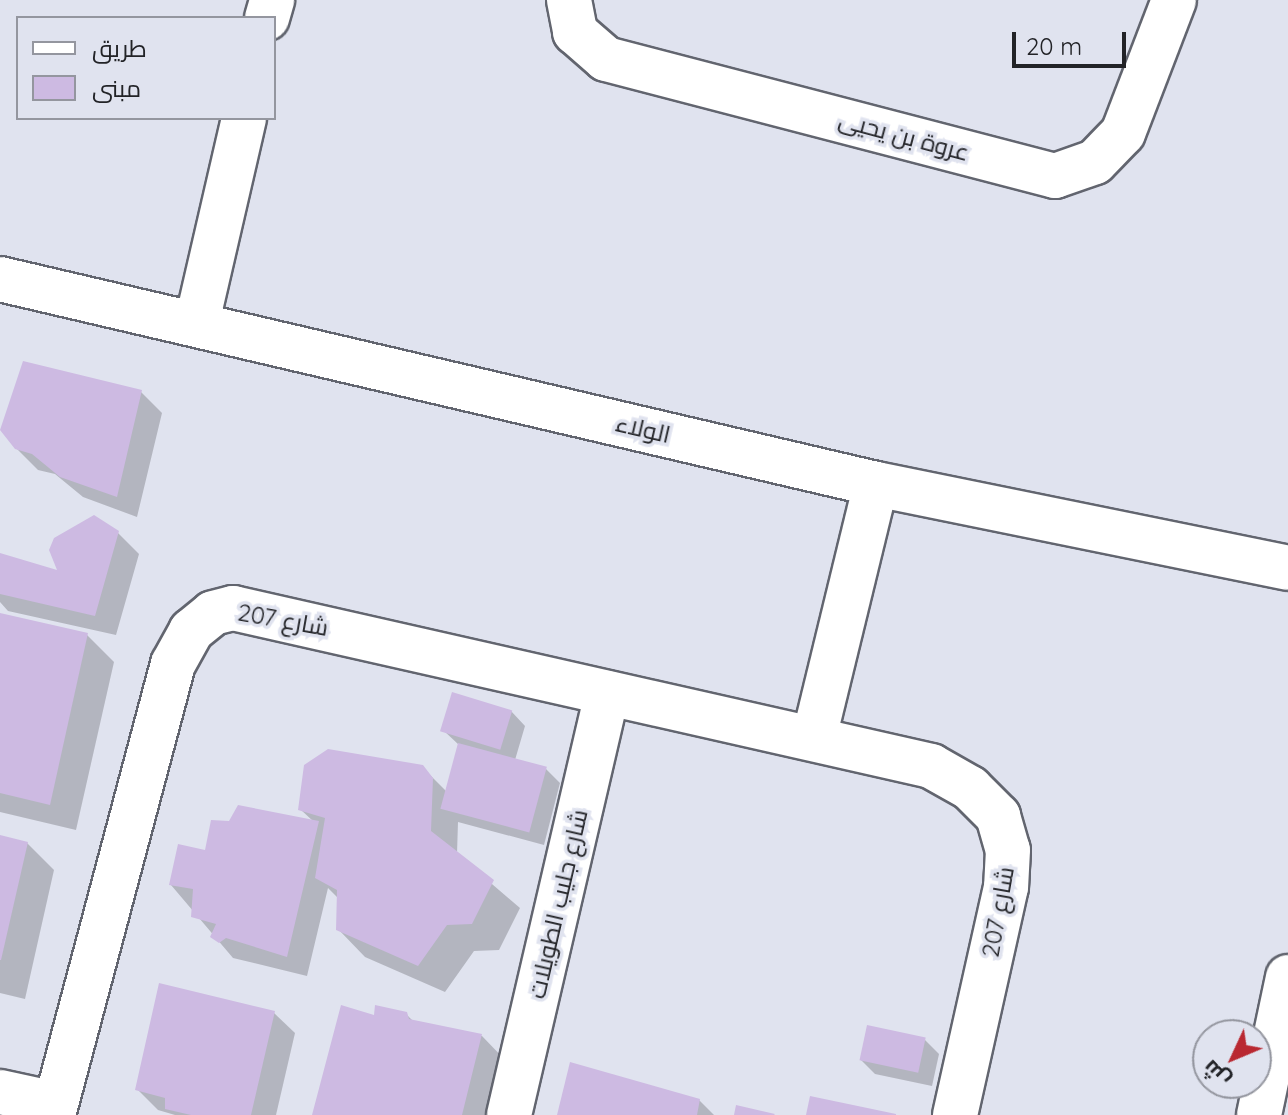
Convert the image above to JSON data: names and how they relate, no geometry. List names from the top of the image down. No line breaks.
{"streets":{"street":["عروة بن يحيى","الولاء","شارع 207","شارع جليب الطويلات"]},"crossings":[["شارع 207","شارع جليب الطويلات"]],"legend":["طريق","مبنى"],"scale_bar":"20 m","north":"bottom left"}
